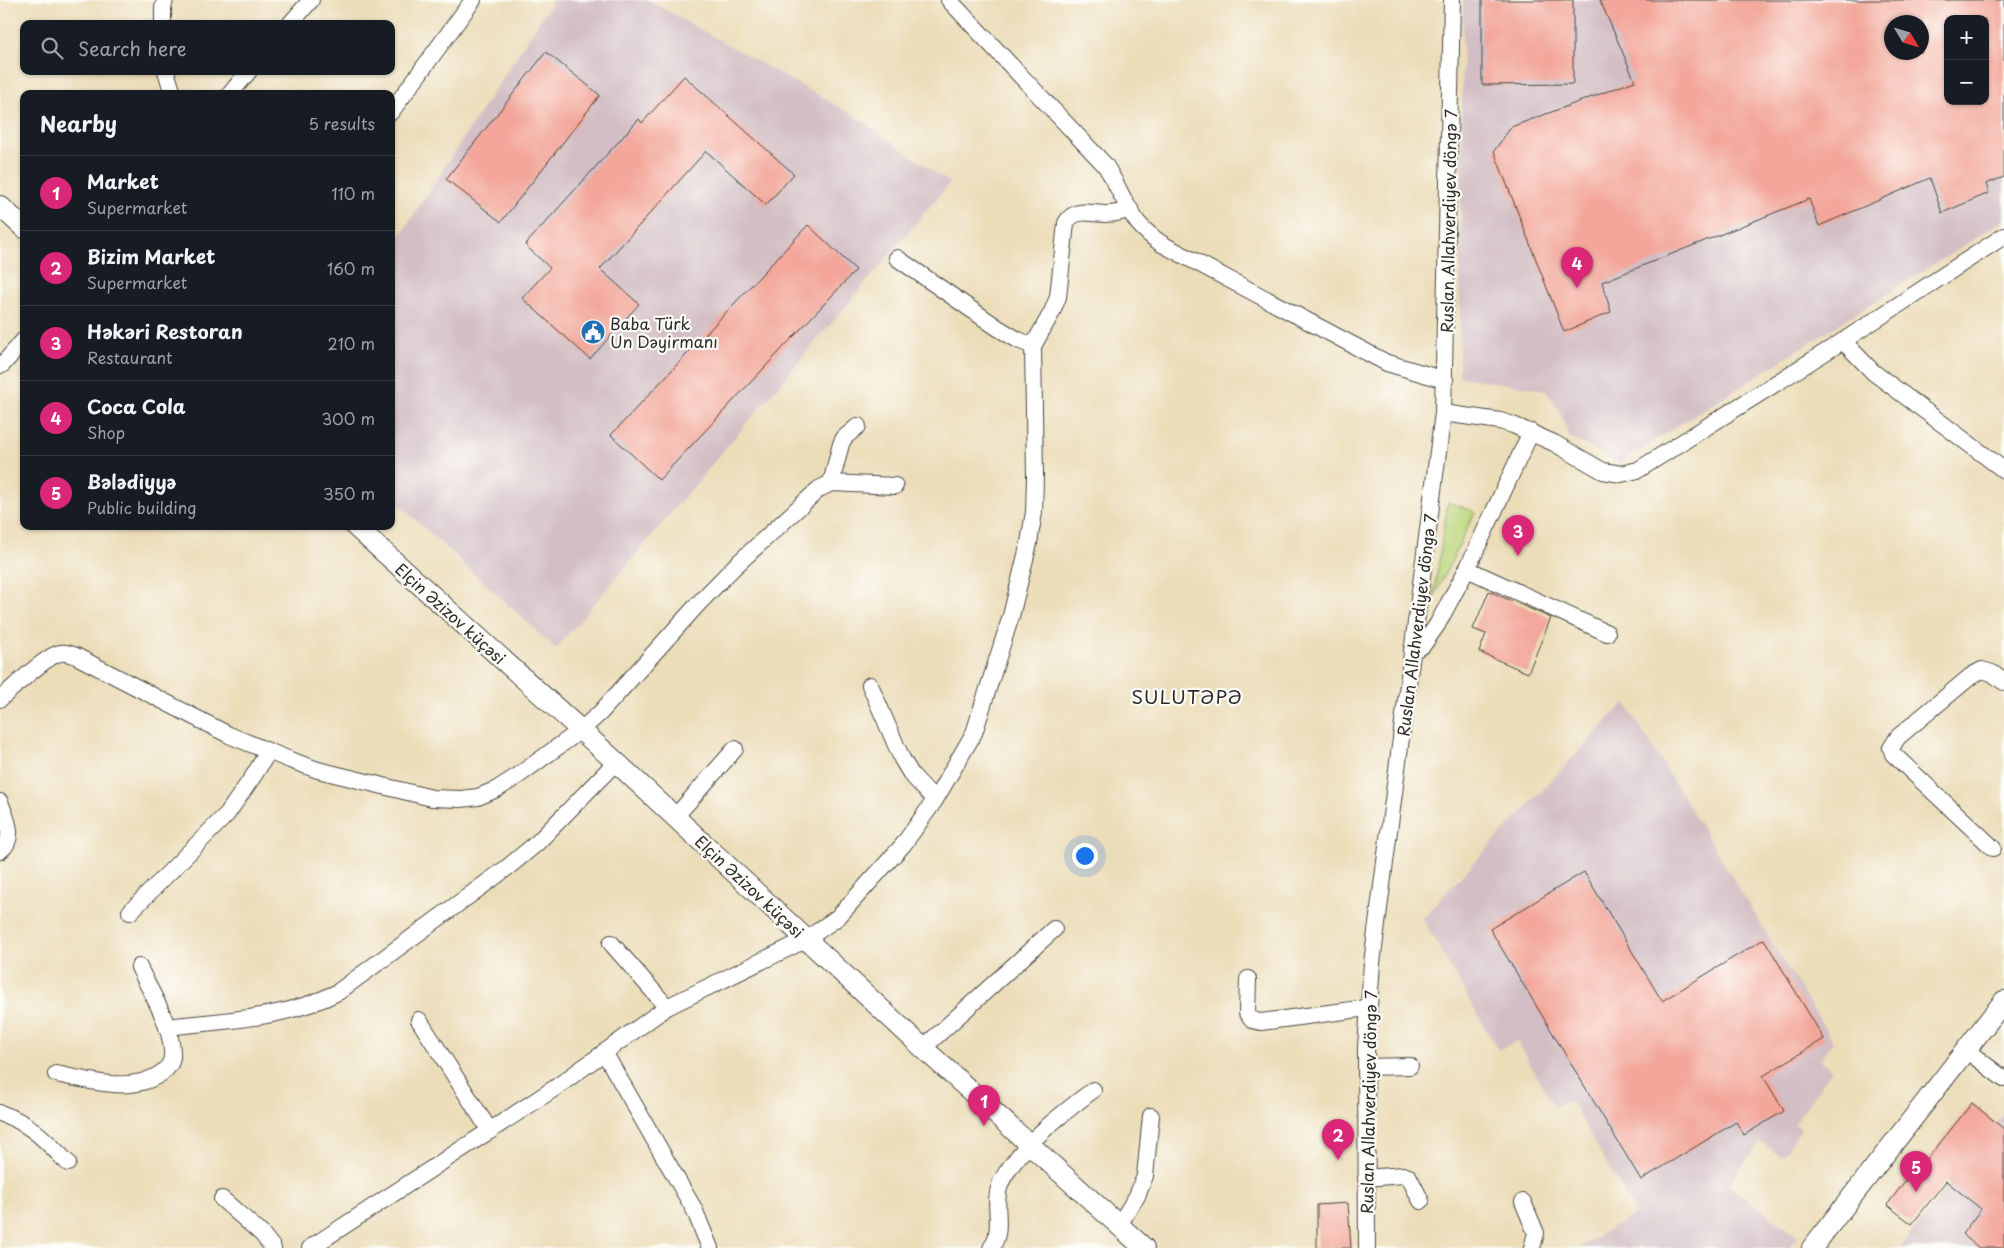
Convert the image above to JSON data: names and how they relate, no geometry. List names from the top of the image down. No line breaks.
{"streets":{"street":["Ruslan Allahverdiyev döngə 7","Elçin Əzizov küçəsi"]},"districts":["SULUTƏPƏ"],"places":{"public building":["Baba Türk Un Dəyirmanı"]},"north":"bottom right","page":{"map_buttons":["+","−"],"search":"Search here","heading":["Nearby","5 results"],"list":[{"mark":"1","name":"Market","note":"Supermarket","value":"110 m"},{"mark":"2","name":"Bizim Market","note":"Supermarket","value":"160 m"},{"mark":"3","name":"Həkəri Restoran","note":"Restaurant","value":"210 m"},{"mark":"4","name":"Coca Cola","note":"Shop","value":"300 m"},{"mark":"5","name":"Bələdiyyə","note":"Public building","value":"350 m"}],"pins":["4","3","1","2","5"]}}
